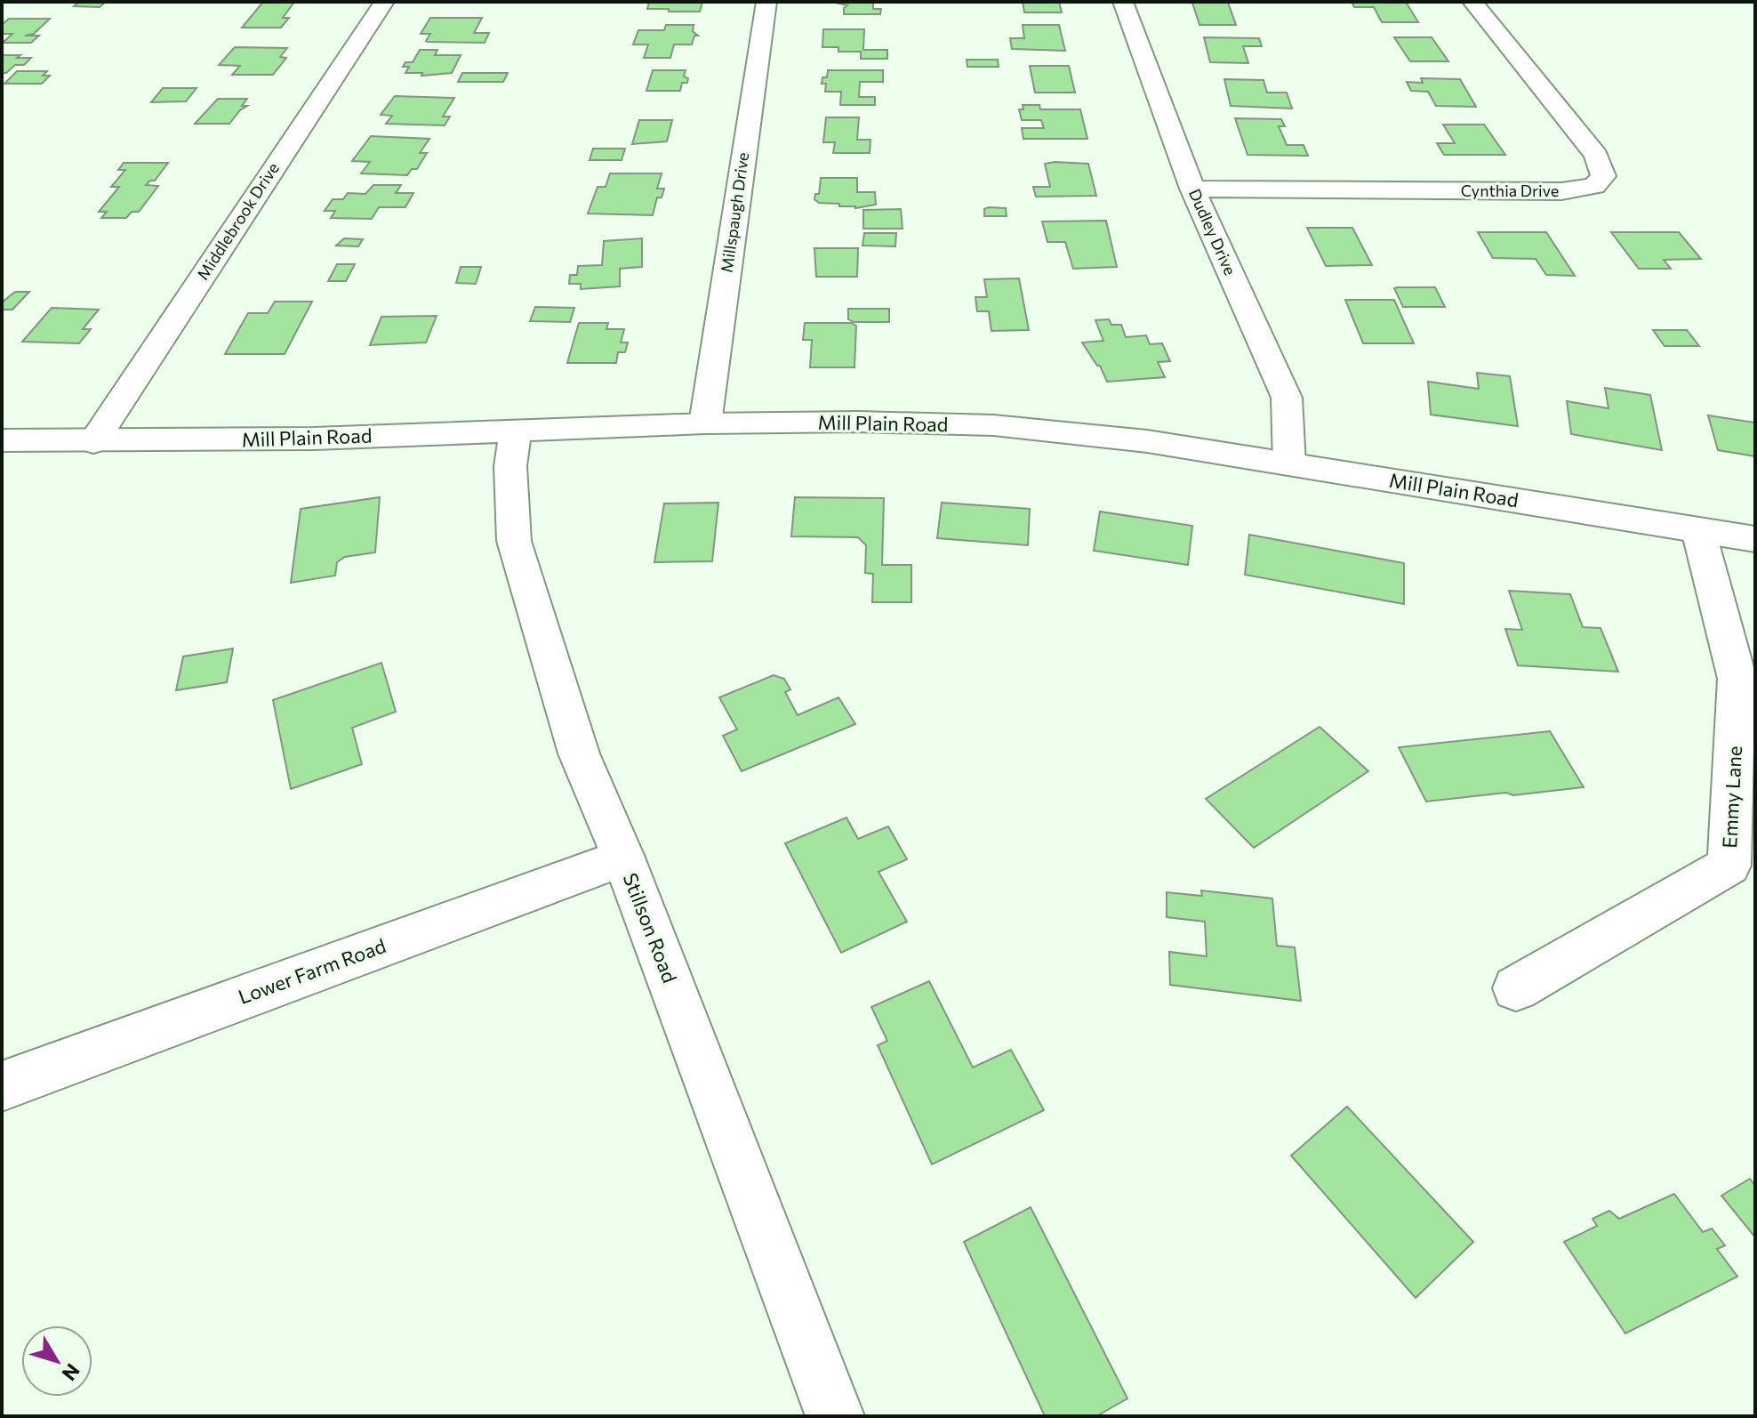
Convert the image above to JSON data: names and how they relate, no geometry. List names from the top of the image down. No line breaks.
{"streets":{"street":["Cynthia Drive","Millspaugh Drive","Middlebrook Drive","Dudley Drive","Mill Plain Road","Emmy Lane","Stillson Road","Lower Farm Road"]},"crossings":[["Cynthia Drive","Dudley Drive"],["Millspaugh Drive","Mill Plain Road"],["Middlebrook Drive","Mill Plain Road"],["Dudley Drive","Mill Plain Road"],["Mill Plain Road","Emmy Lane"],["Mill Plain Road","Stillson Road"],["Stillson Road","Lower Farm Road"]],"north":"bottom right"}
